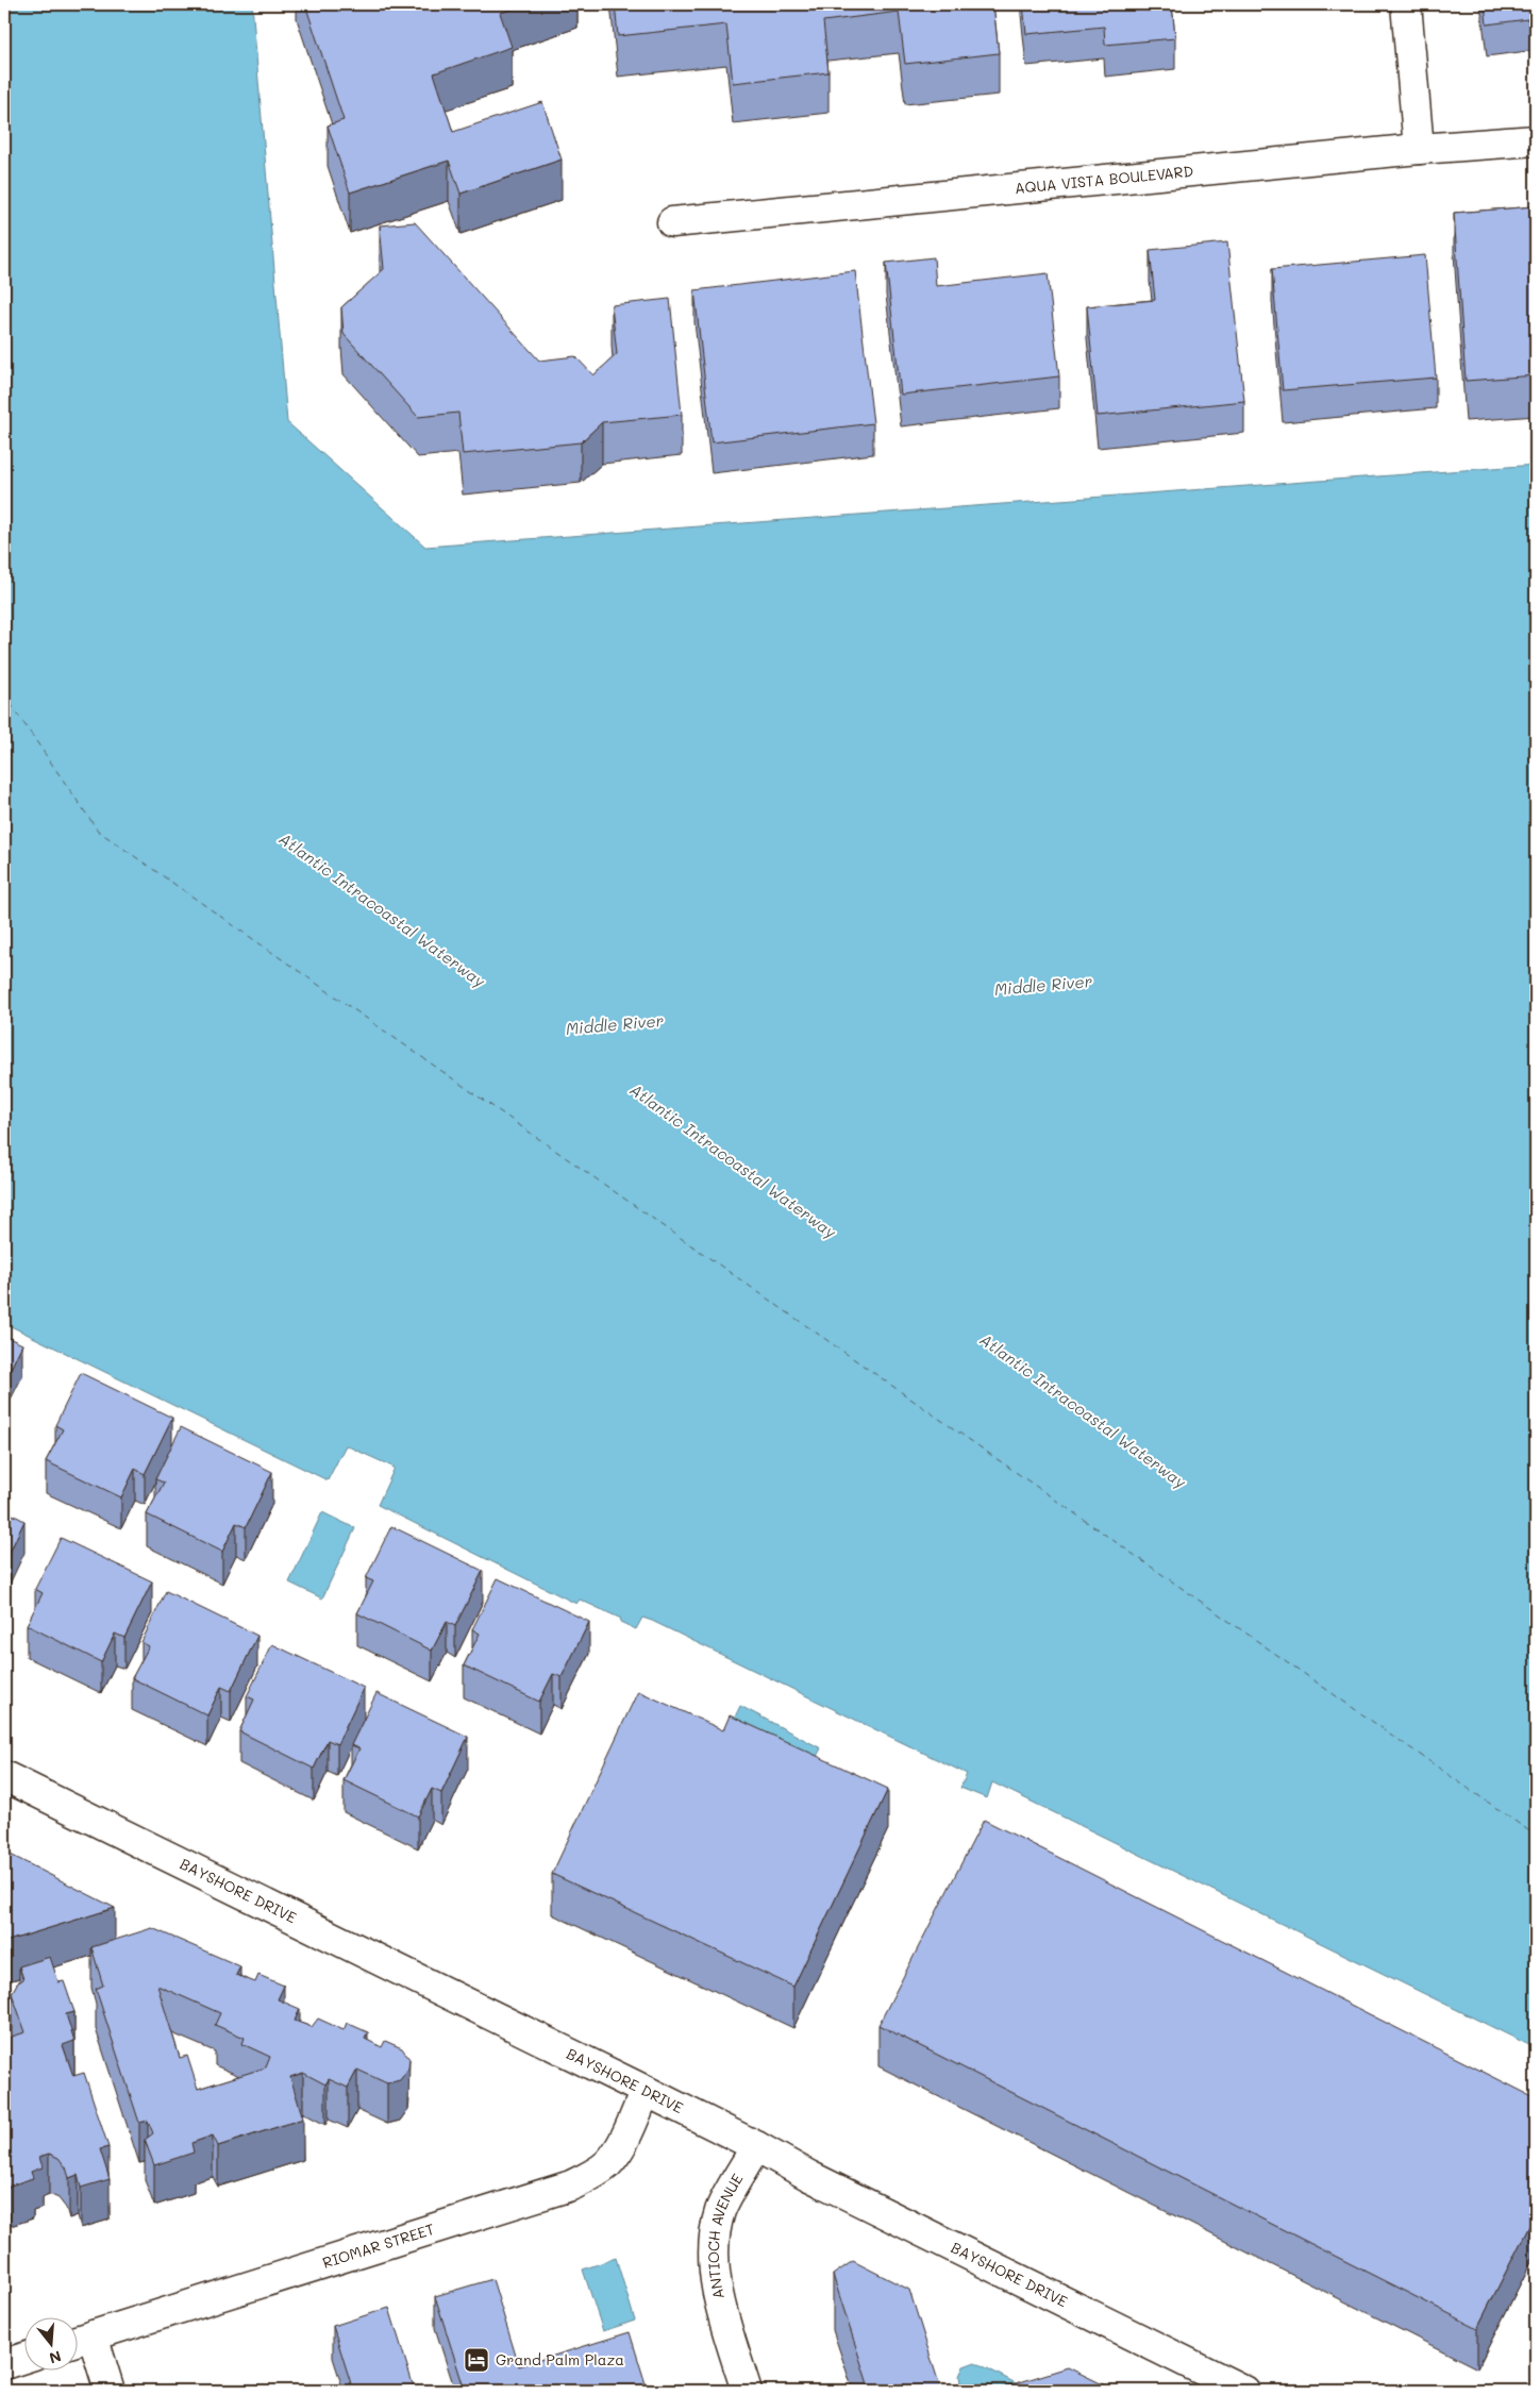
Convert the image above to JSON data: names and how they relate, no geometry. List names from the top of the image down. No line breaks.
{"streets":{"street":["AQUA VISTA BOULEVARD","BAYSHORE DRIVE","ANTIOCH AVENUE","RIOMAR STREET"]},"crossings":[["BAYSHORE DRIVE","ANTIOCH AVENUE"],["BAYSHORE DRIVE","RIOMAR STREET"]],"water":["Atlantic Intracoastal Waterway","Middle River"],"places":{"hotel":["Grand Palm Plaza"]},"north":"bottom"}
